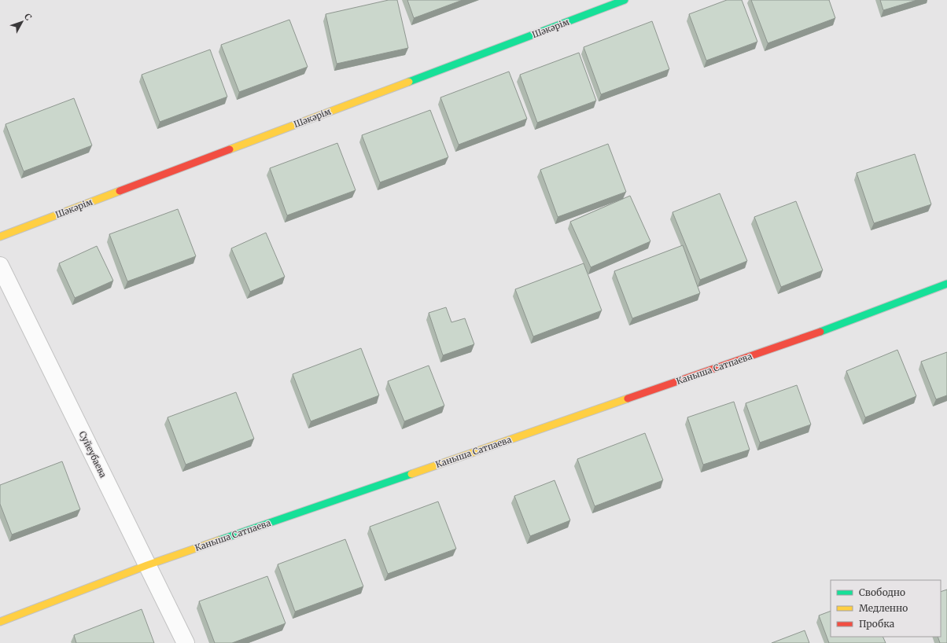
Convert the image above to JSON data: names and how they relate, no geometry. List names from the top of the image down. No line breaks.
{"streets":{"street":["Шәкәрім","Каныша Сатпаева","Суйеубаева"]},"crossings":[["Каныша Сатпаева","Суйеубаева"]],"legend":["Свободно","Медленно","Пробка"],"north":"top right"}
